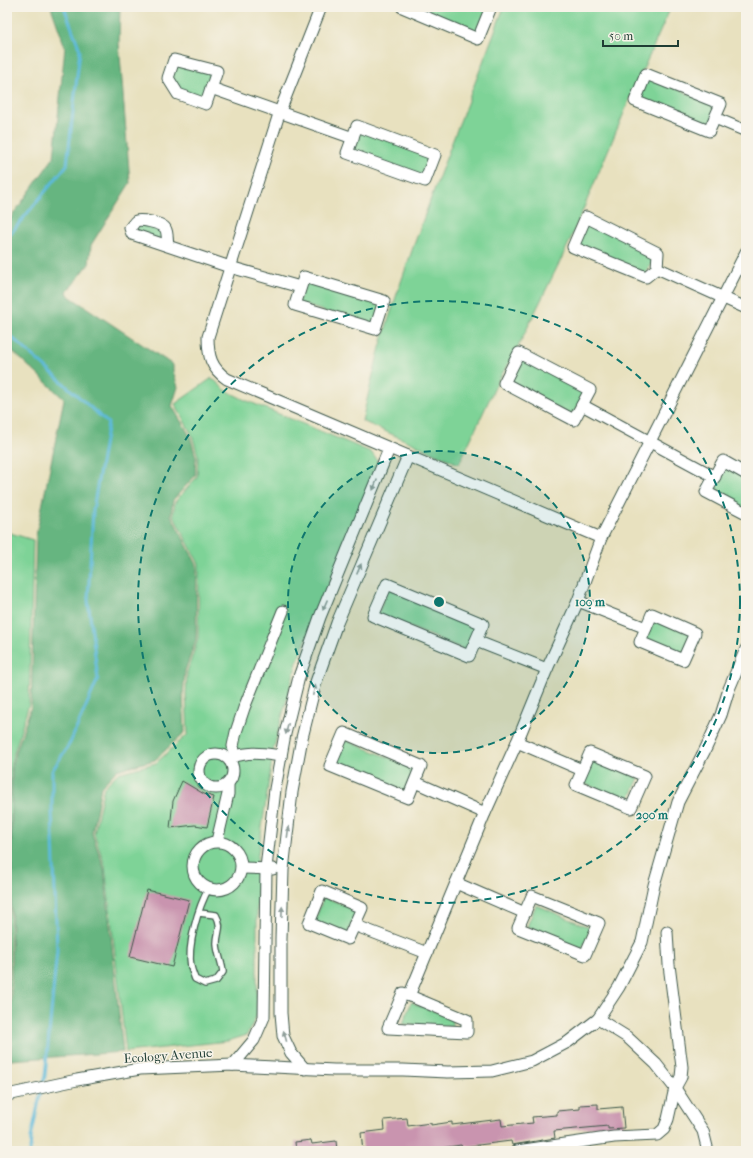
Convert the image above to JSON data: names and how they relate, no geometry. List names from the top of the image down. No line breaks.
{"streets":{"street":["Ecology Avenue"]},"scale_bar":"50 m","rings":["100 m","200 m"]}
